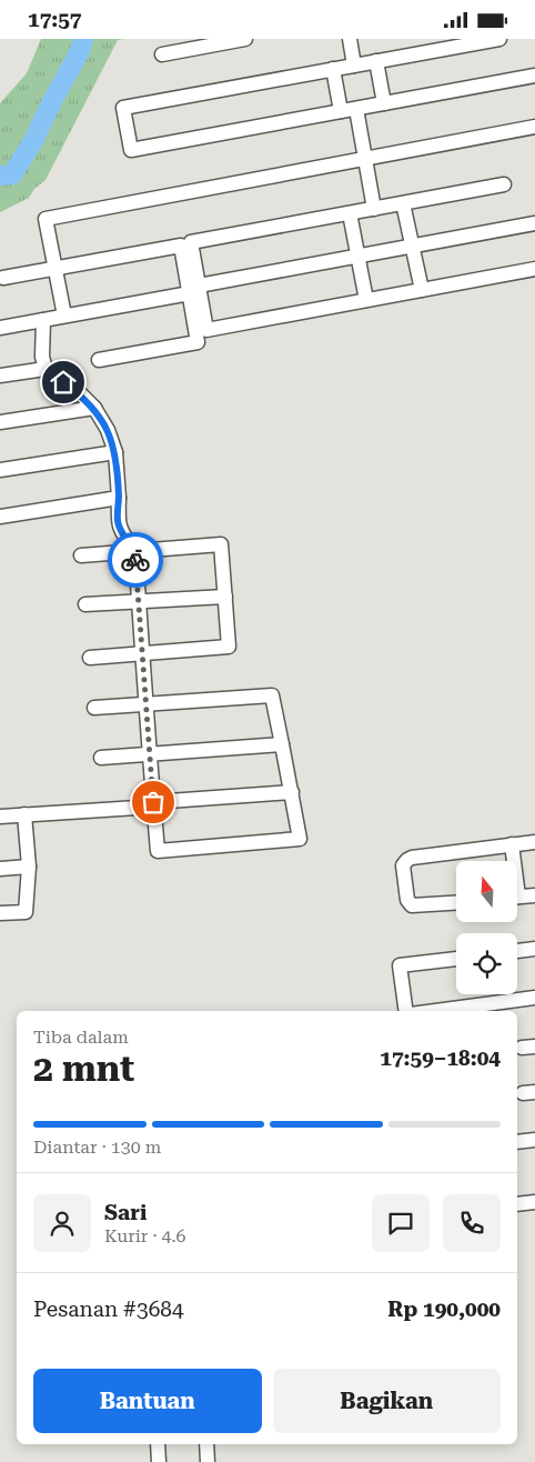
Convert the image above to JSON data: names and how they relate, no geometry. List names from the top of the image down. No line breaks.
{"north":"top","page":{"status":"17:57","heading":["2 mnt","Tiba dalam","17:59–18:04"],"panel":["Sari","Kurir · 4.6","Pesanan #3684","Rp 190,000"],"bar":"Diantar · 130 m","buttons":["Bantuan","Bagikan"]}}
